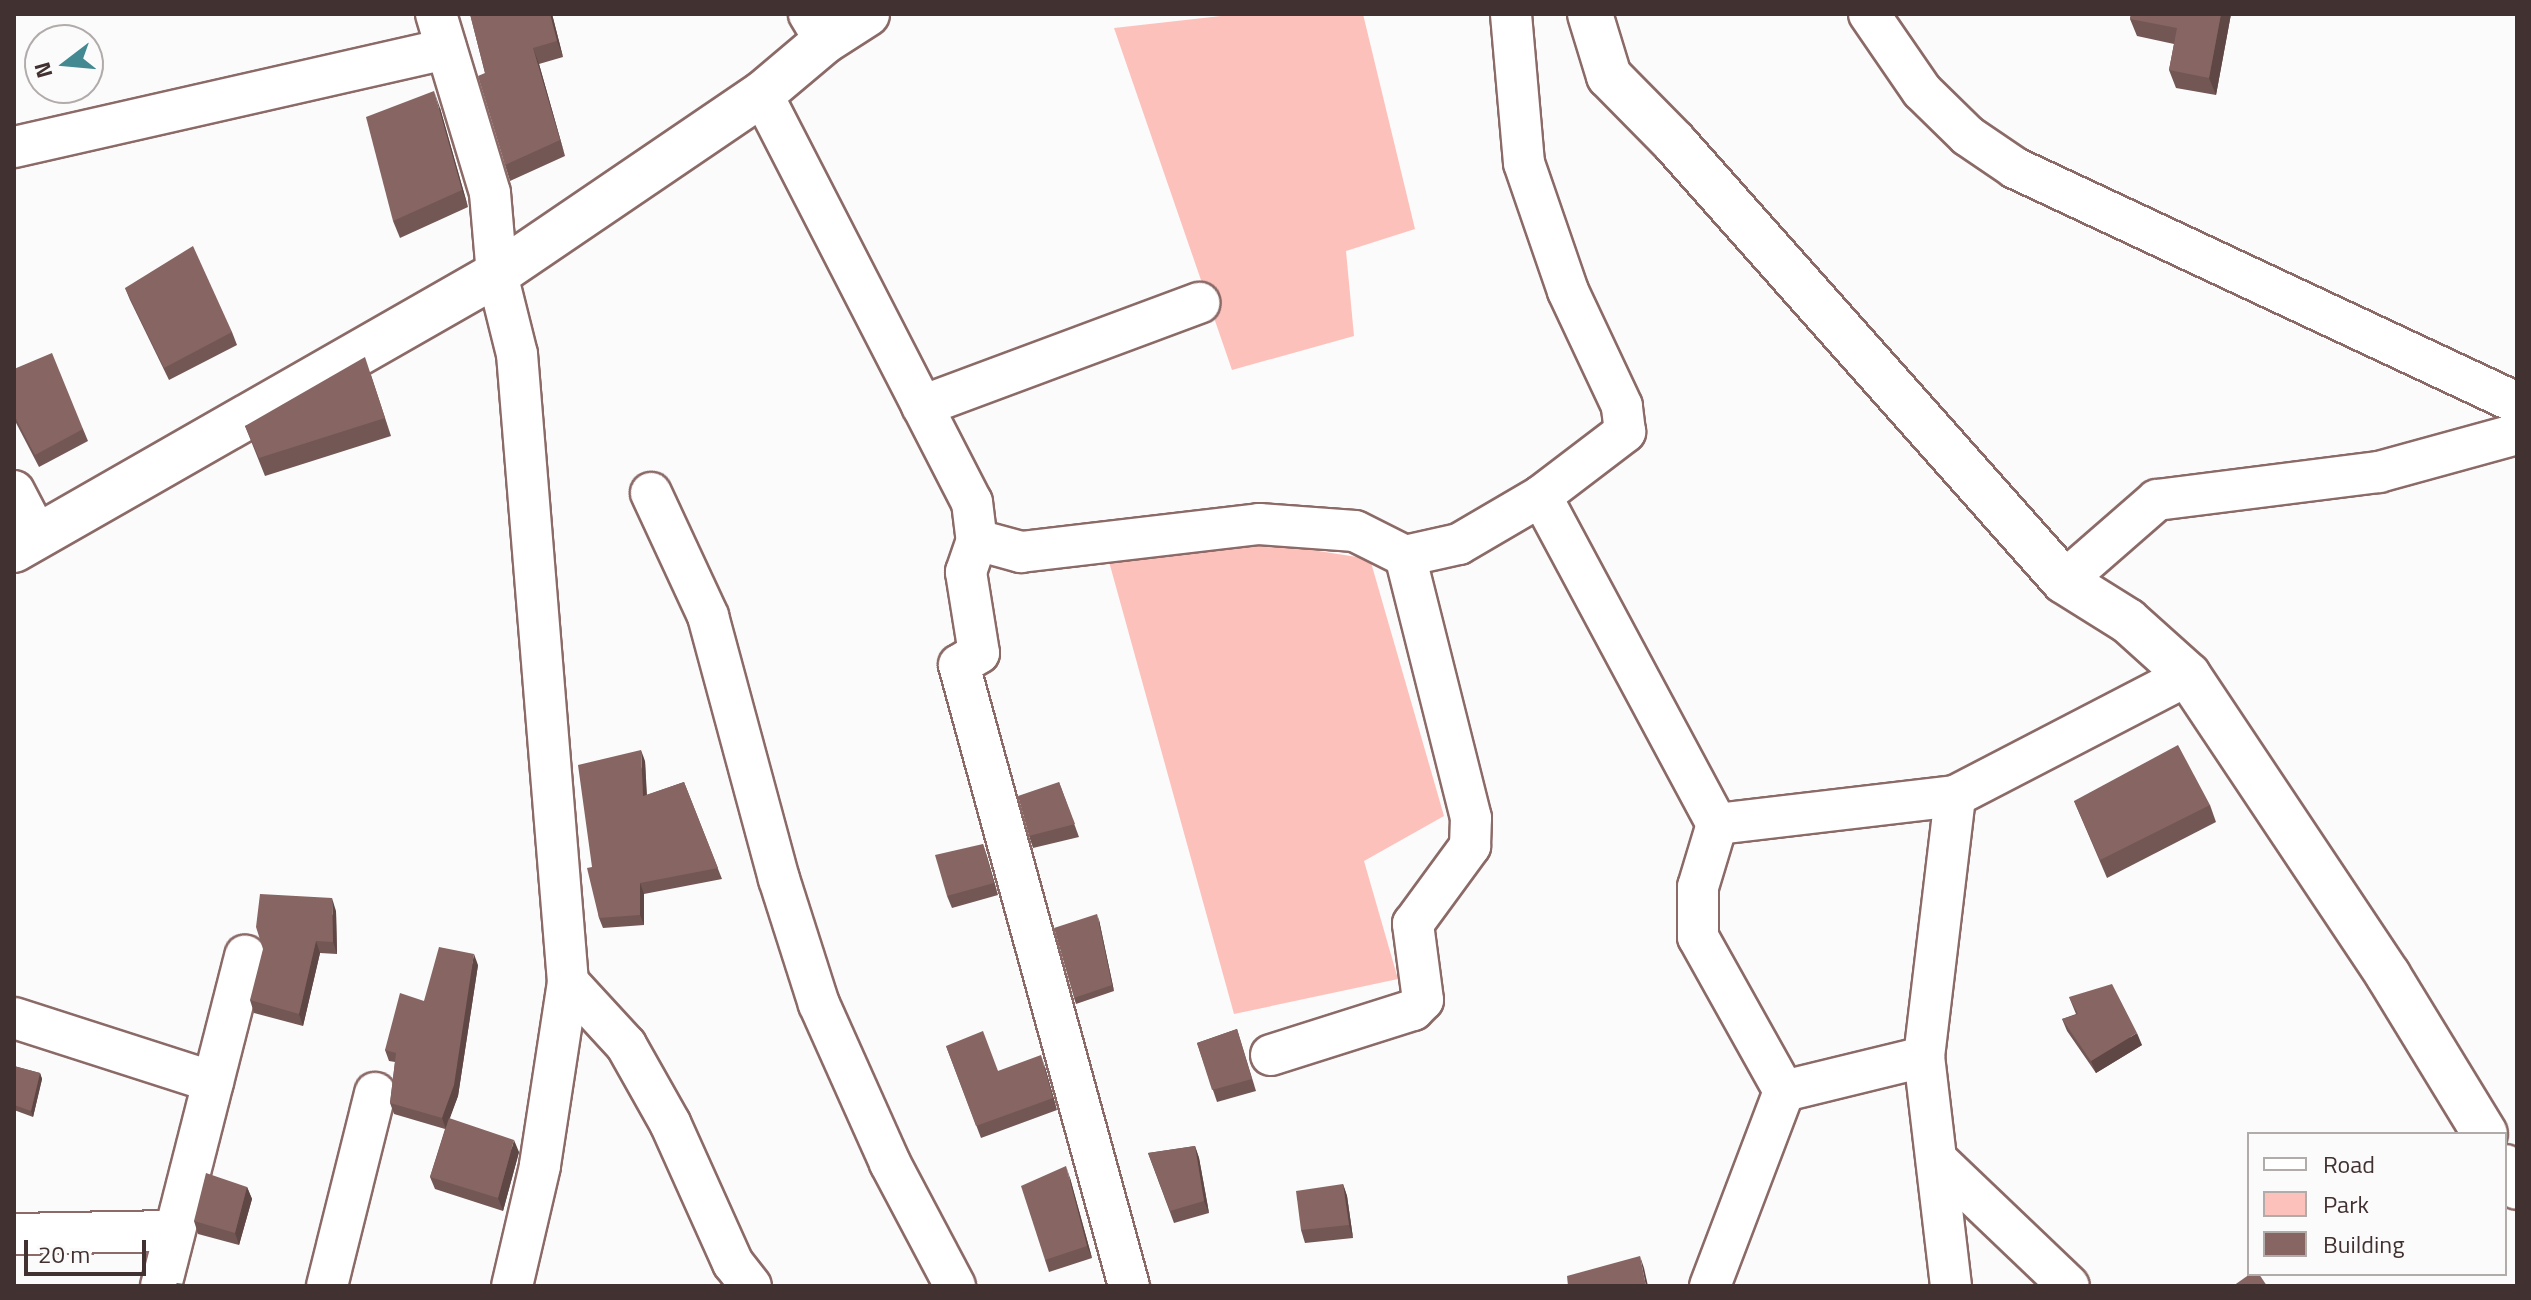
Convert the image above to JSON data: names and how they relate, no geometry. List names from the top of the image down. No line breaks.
{"legend":["Road","Park","Building"],"scale_bar":"20 m","north":"left"}
